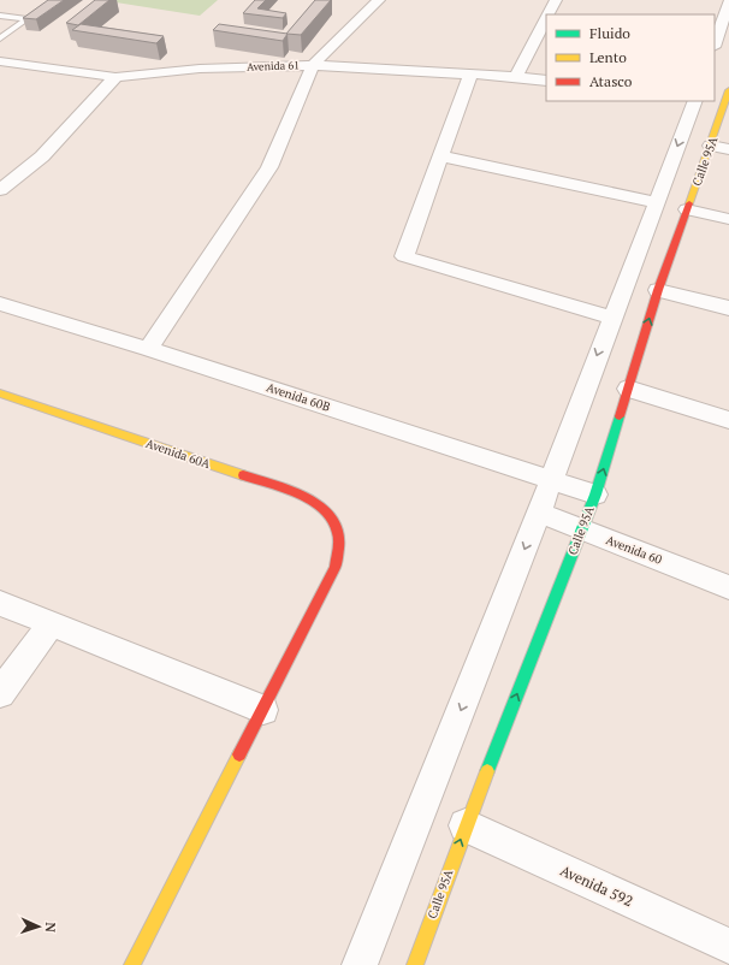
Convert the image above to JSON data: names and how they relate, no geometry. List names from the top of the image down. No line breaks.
{"streets":{"street":["Avenida 61","Calle 95A","Avenida 60B","Avenida 60A","Avenida 60","Avenida 592"]},"crossings":[["Calle 95A","Avenida 60B"],["Calle 95A","Avenida 60"],["Calle 95A","Avenida 592"]],"legend":["Fluido","Lento","Atasco"],"north":"right"}
